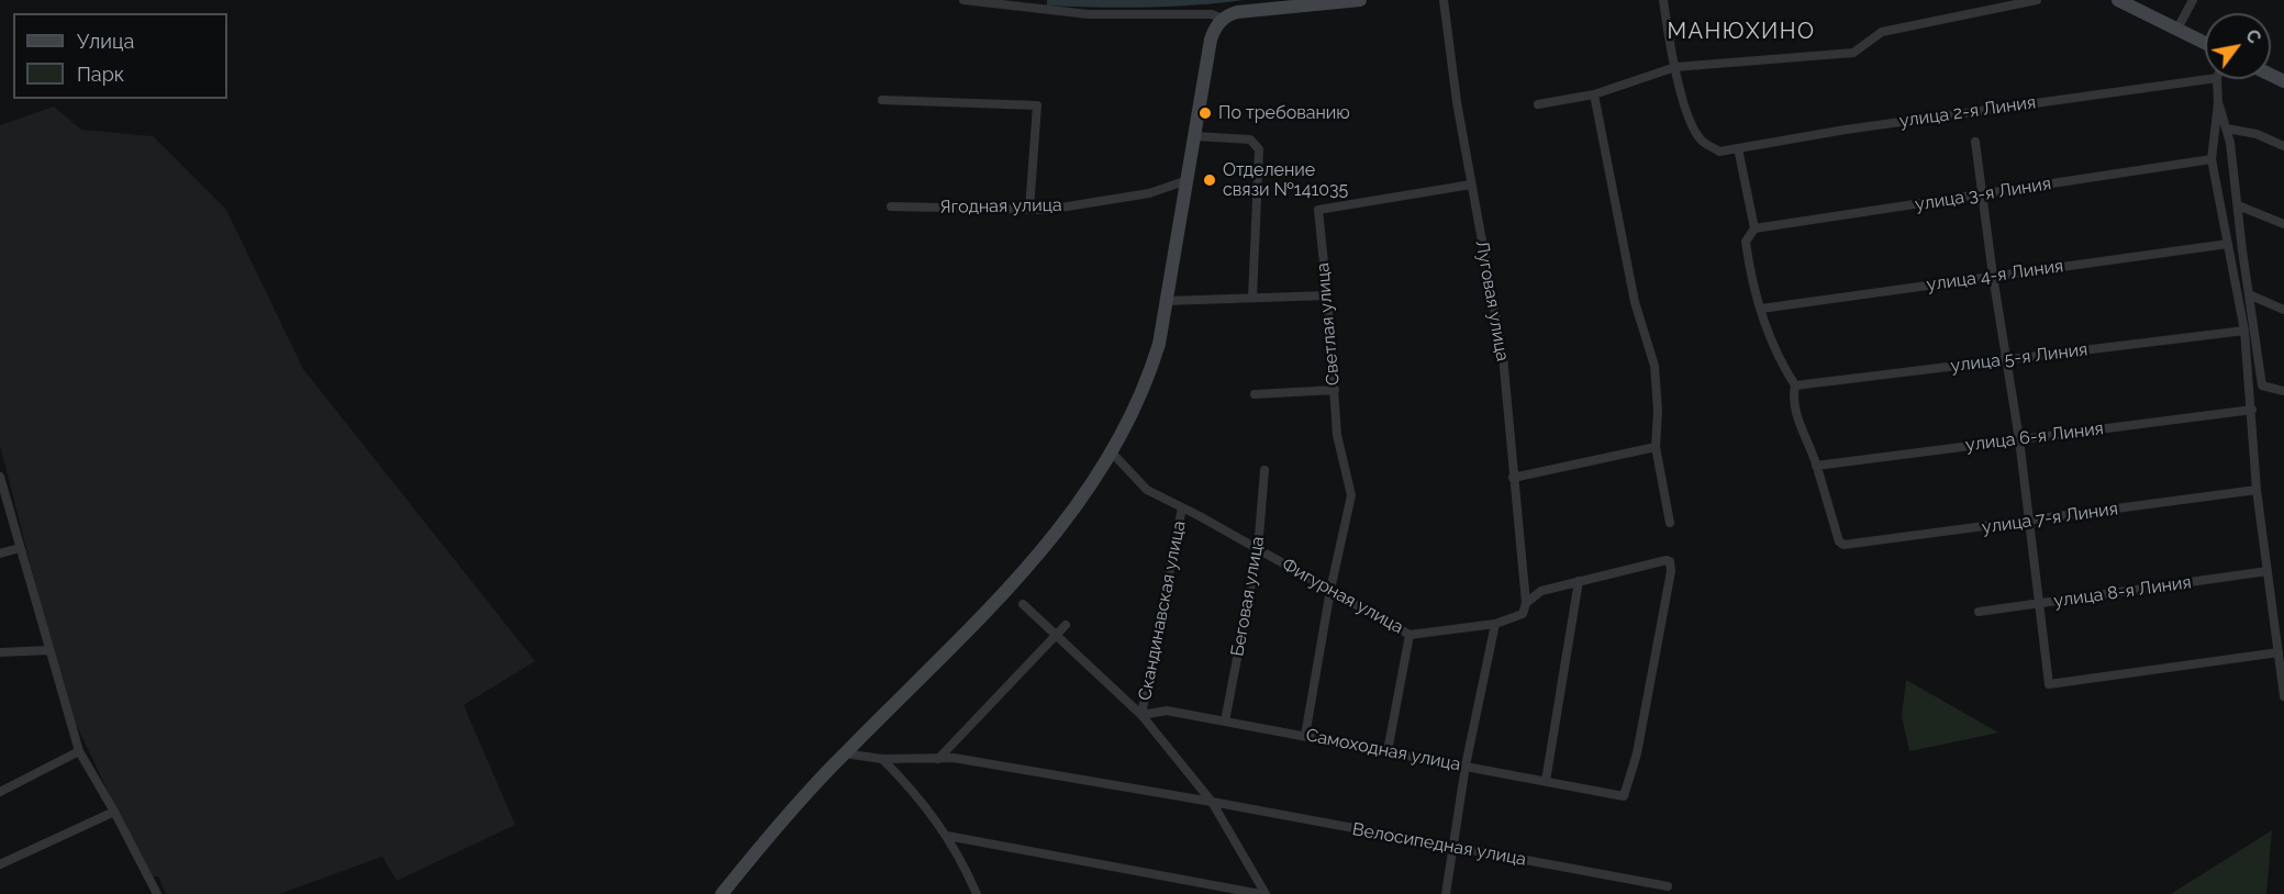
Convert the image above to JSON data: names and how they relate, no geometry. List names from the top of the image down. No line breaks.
{"streets":{"street":["улица 2-я Линия","улица 3-я Линия","Ягодная улица","улица 4-я Линия","Луговая улица","Светлая улица","улица 5-я Линия","улица 6-я Линия","улица 7-я Линия","улица 8-я Линия","Беговая улица","Фигурная улица","Скандинавская улица","Самоходная улица","Велосипедная улица"]},"crossings":[["Луговая улица","Светлая улица"],["Луговая улица","Фигурная улица"],["Светлая улица","Фигурная улица"],["Светлая улица","Самоходная улица"],["улица 6-я Линия","улица 7-я Линия"],["Беговая улица","Фигурная улица"],["Беговая улица","Самоходная улица"],["Фигурная улица","Скандинавская улица"],["Фигурная улица","Самоходная улица"],["Скандинавская улица","Самоходная улица"]],"districts":["МАНЮХИНО"],"places":["По требованию","Отделение связи №141035"],"legend":["Улица","Парк"],"north":"top right"}
